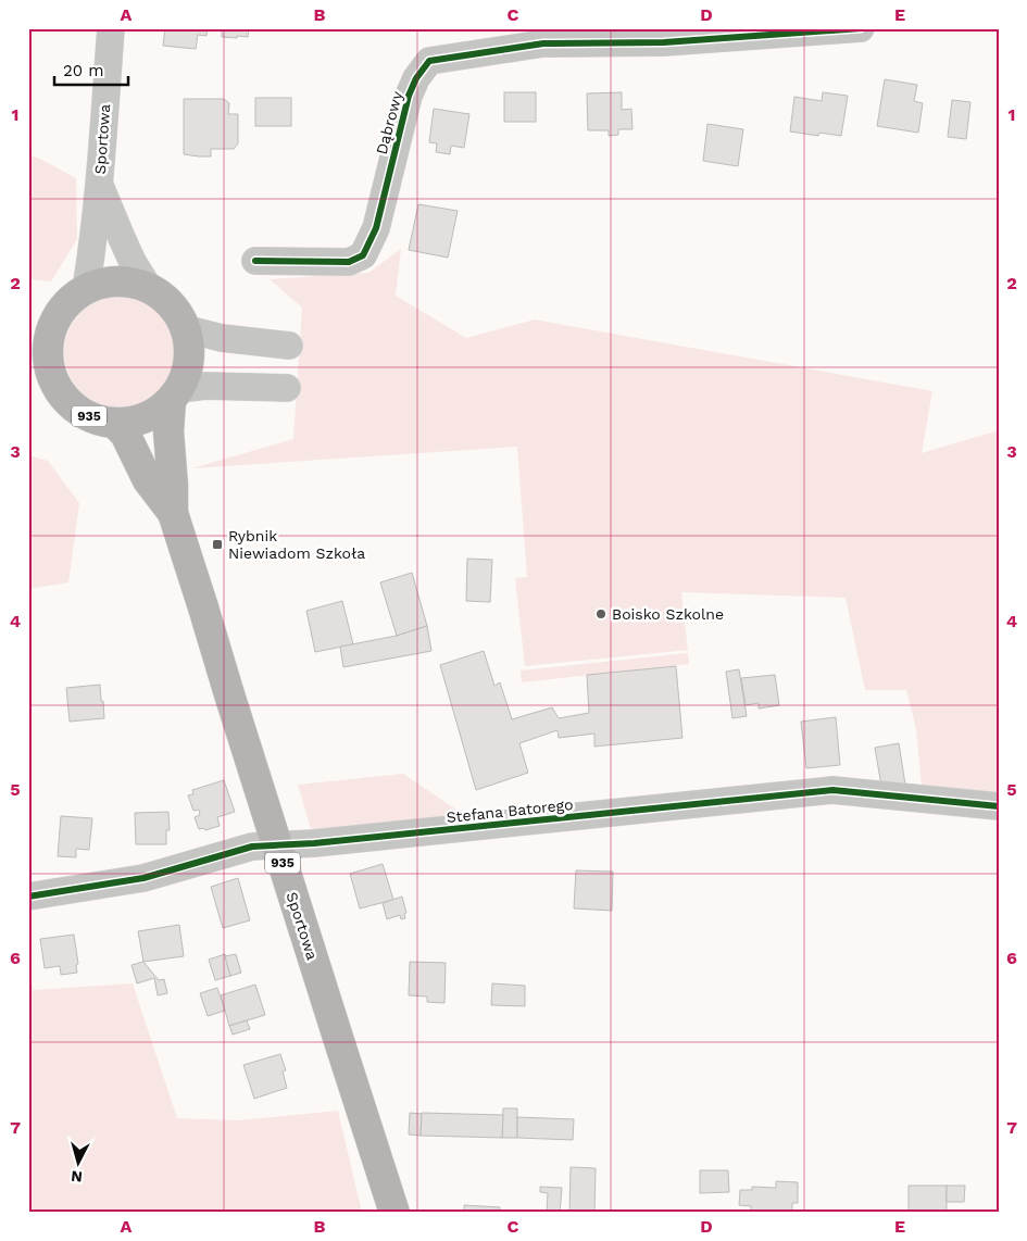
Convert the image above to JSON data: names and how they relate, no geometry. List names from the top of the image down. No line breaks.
{"streets":{"main road":["Sportowa","935"],"street":["Dąbrowy","Stefana Batorego"]},"crossings":[["Sportowa","935"],["Sportowa","Stefana Batorego"]],"places":{"transit":["Rybnik Niewiadom Szkoła"],"other":["Boisko Szkolne"]},"scale_bar":"20 m","north":"bottom","grid":{"columns":["A","B","C","D","E"],"rows":["1","2","3","4","5","6","7"]}}
